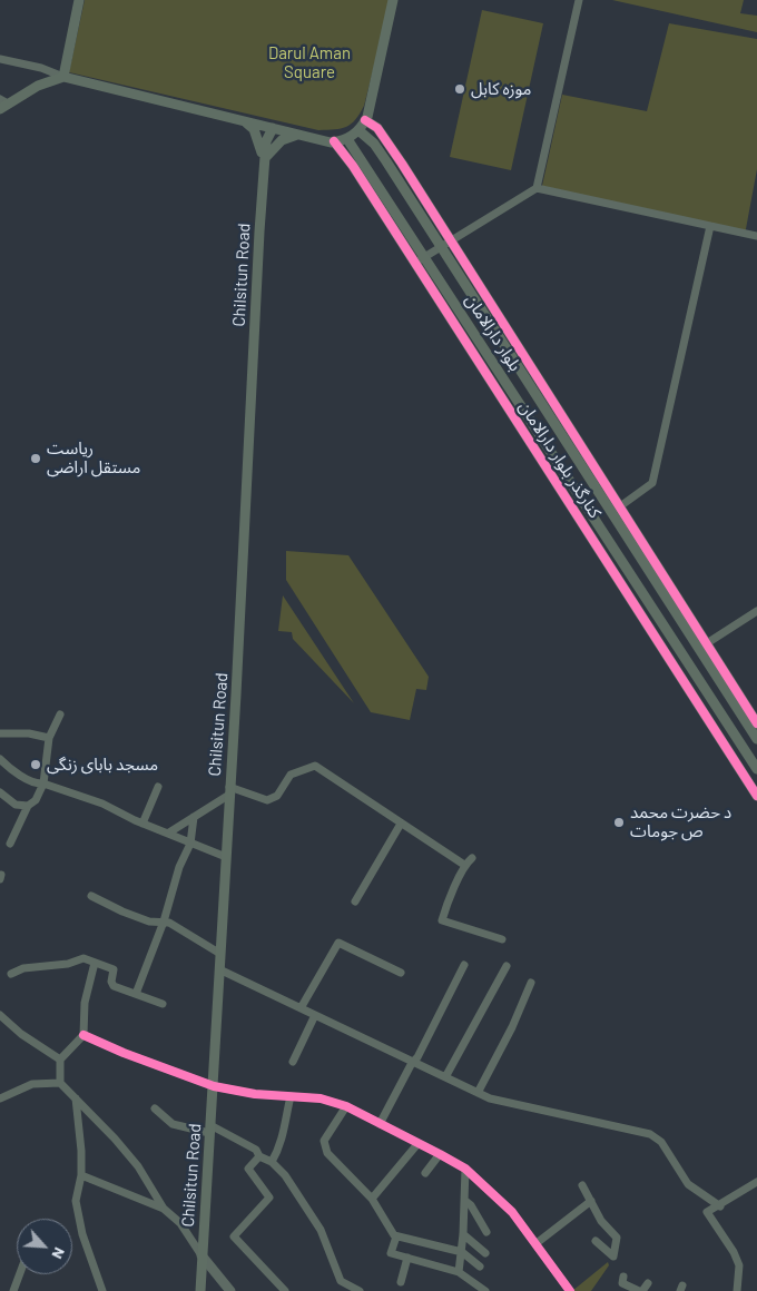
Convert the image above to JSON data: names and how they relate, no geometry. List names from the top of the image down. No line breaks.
{"streets":{"main road":["Chilsitun Road","بلوار دارالامان"],"street":["کنارگذر بلوار دارالامان"]},"crossings":[["بلوار دارالامان","کنارگذر بلوار دارالامان"]],"parks":["Darul Aman Square"],"places":["موزه کابل","ریاست مستقل اراضی","مسجد بابای زنگی","د حضرت محمد ص جومات"],"north":"bottom right"}
